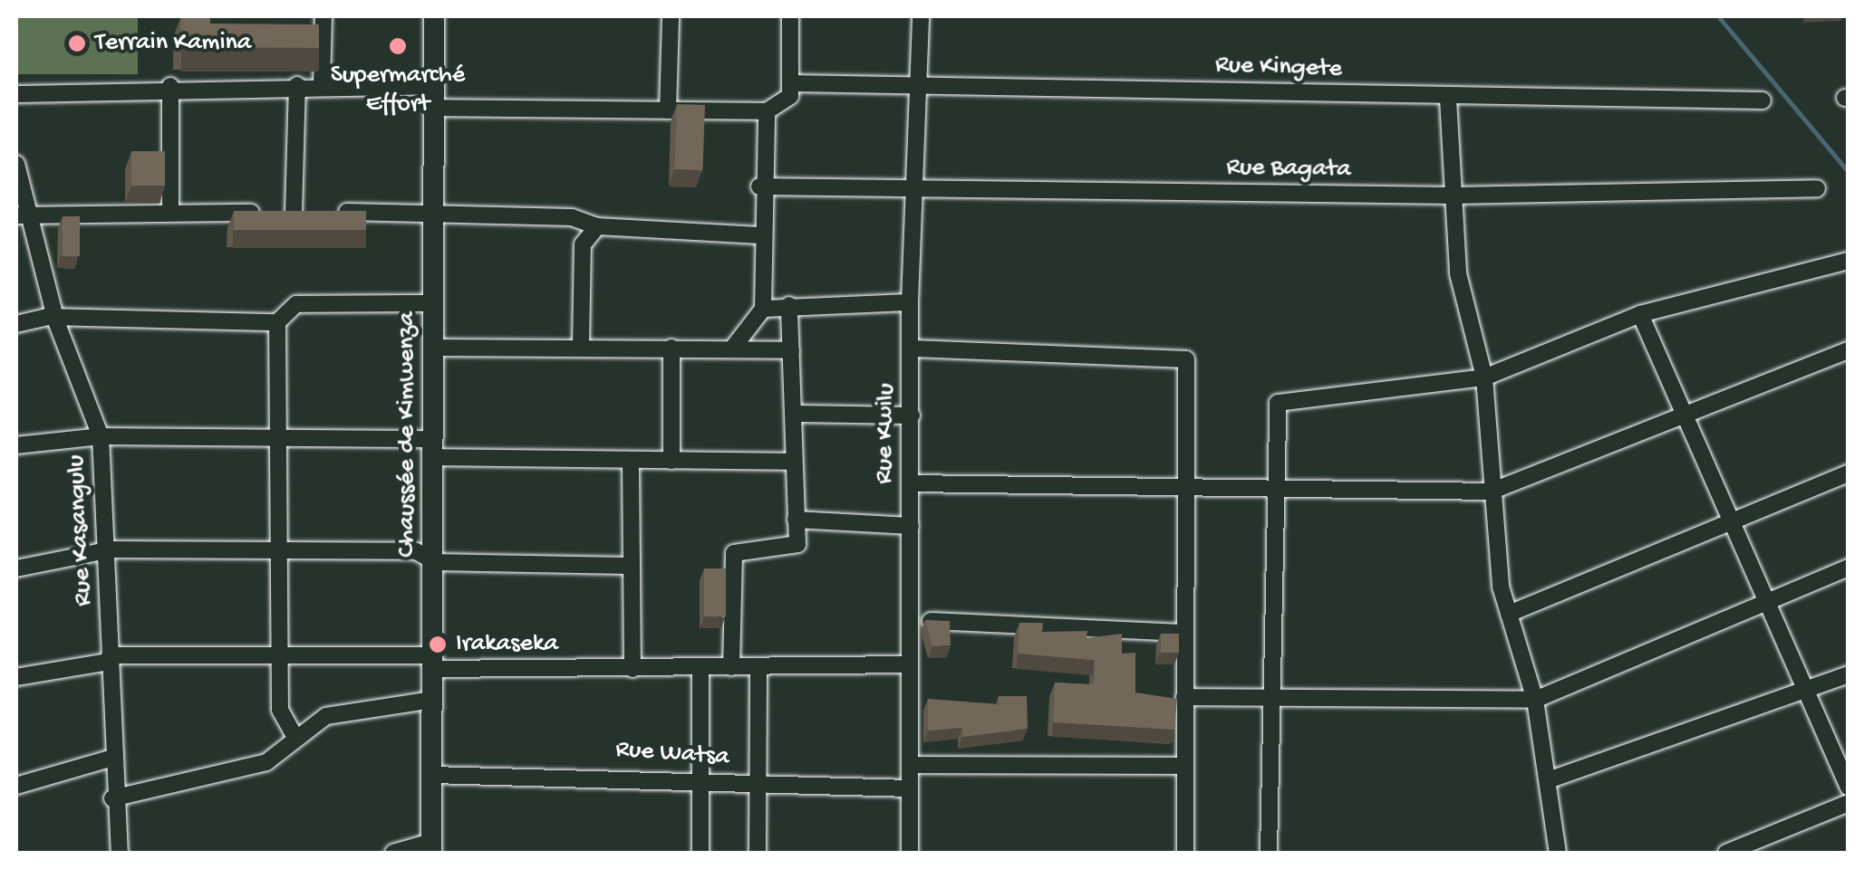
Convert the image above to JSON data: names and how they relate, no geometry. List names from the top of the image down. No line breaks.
{"streets":{"street":["Rue Kingete","Rue Bagata","Rue Kwilu","Chaussée de Kimwenza","Rue Kasangulu","Rue Watsa"]},"crossings":[["Rue Kingete","Rue Kwilu"],["Rue Bagata","Rue Kwilu"],["Rue Kwilu","Rue Watsa"],["Chaussée de Kimwenza","Rue Watsa"]],"places":["Terrain Kamina","Supermarché Effort","Irakaseka"]}
